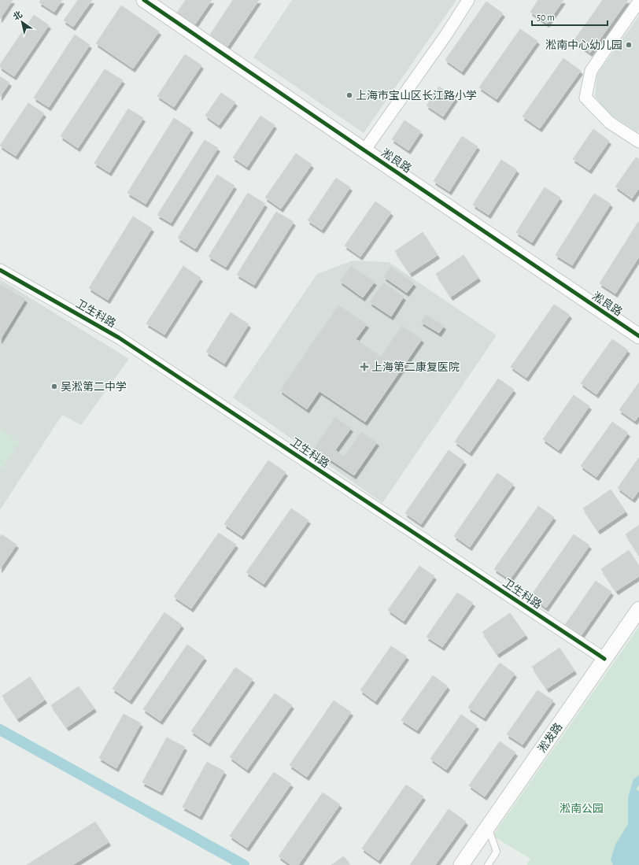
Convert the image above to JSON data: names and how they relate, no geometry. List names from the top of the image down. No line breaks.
{"streets":{"street":["淞良路","卫生科路","淞发路"]},"crossings":[["卫生科路","淞发路"]],"parks":["淞南公园"],"places":{"other":["淞南中心幼儿园","上海市宝山区长江路小学","吴淞第二中学"],"health":["上海第二康复医院"]},"scale_bar":"50 m","north":"top left"}
